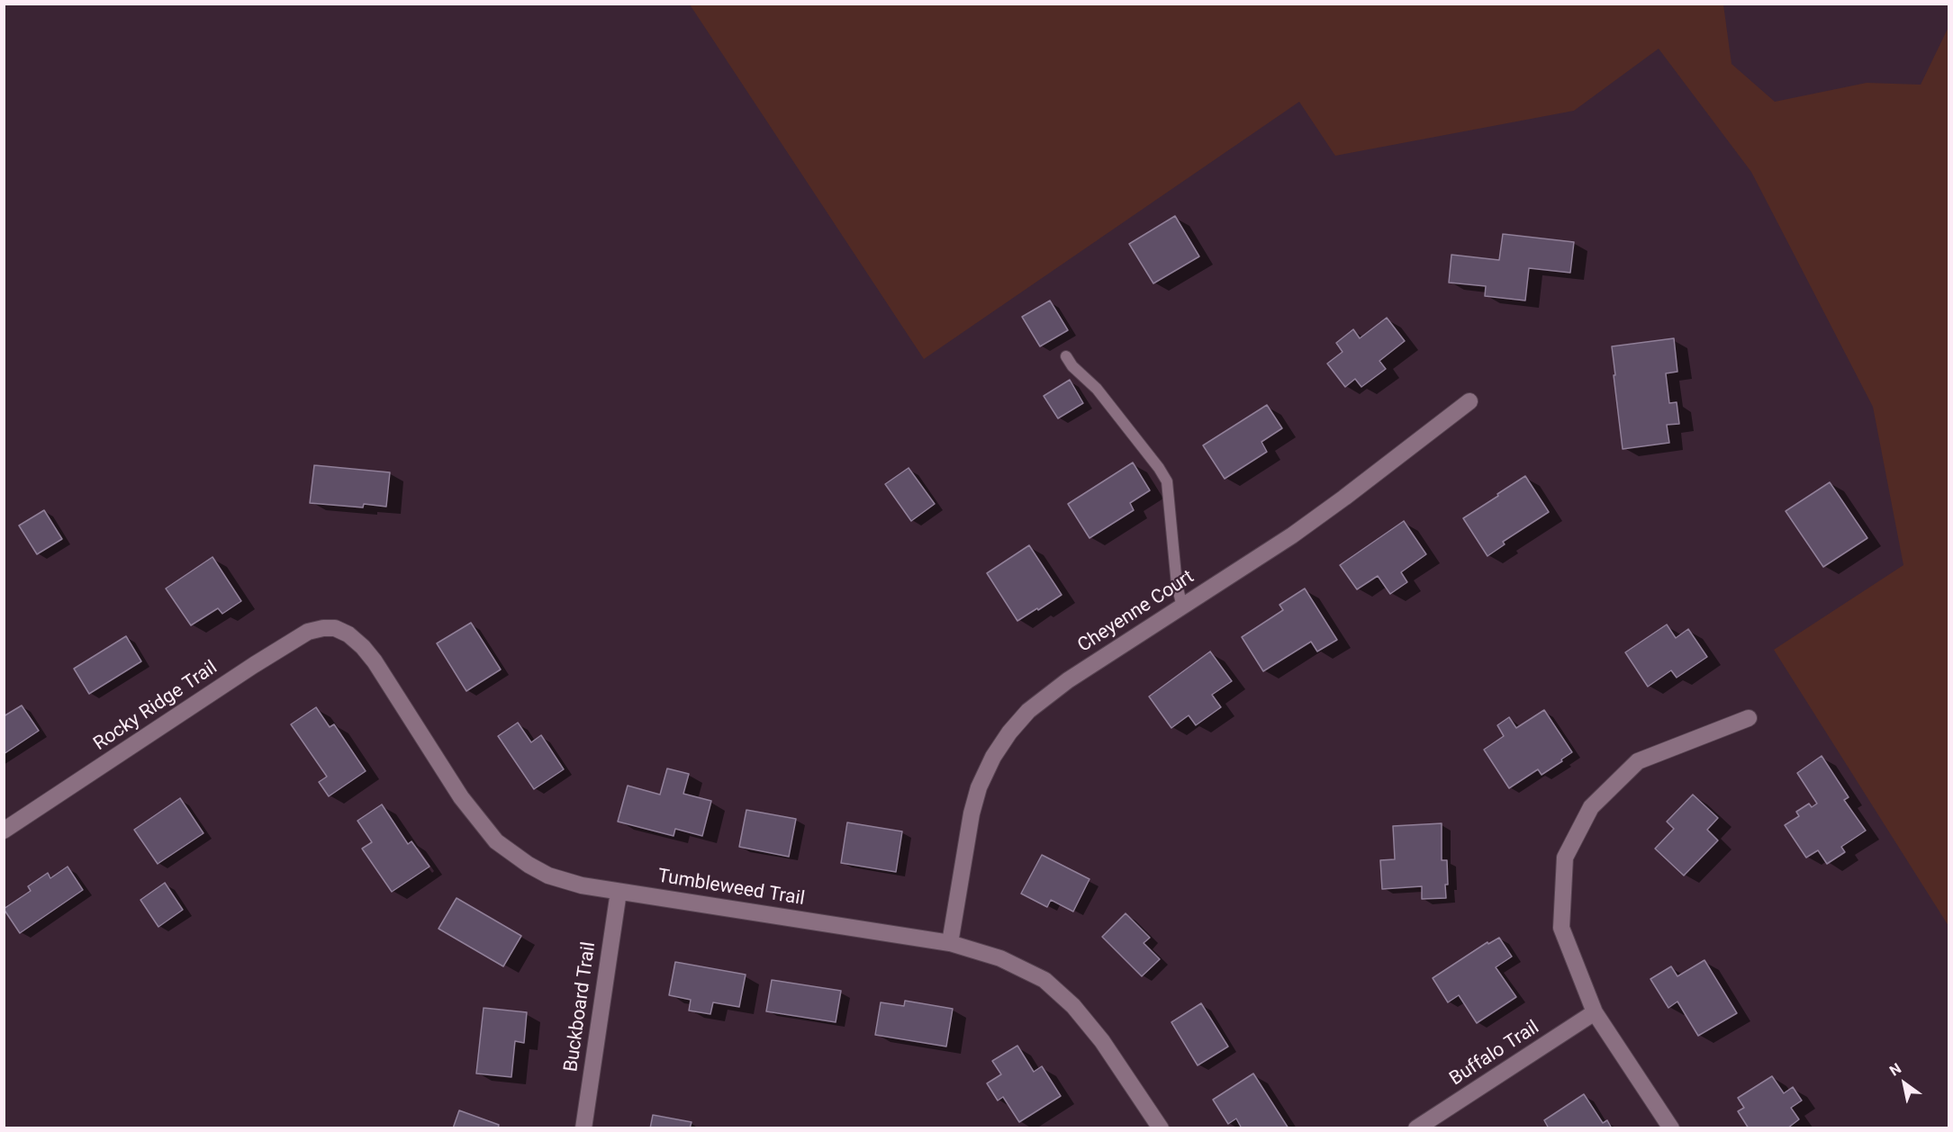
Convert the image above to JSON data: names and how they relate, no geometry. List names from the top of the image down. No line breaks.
{"streets":{"street":["Cheyenne Court","Rocky Ridge Trail","Tumbleweed Trail","Buckboard Trail","Buffalo Trail"]},"crossings":[["Cheyenne Court","Tumbleweed Trail"],["Rocky Ridge Trail","Tumbleweed Trail"],["Tumbleweed Trail","Buckboard Trail"]],"north":"top left"}
